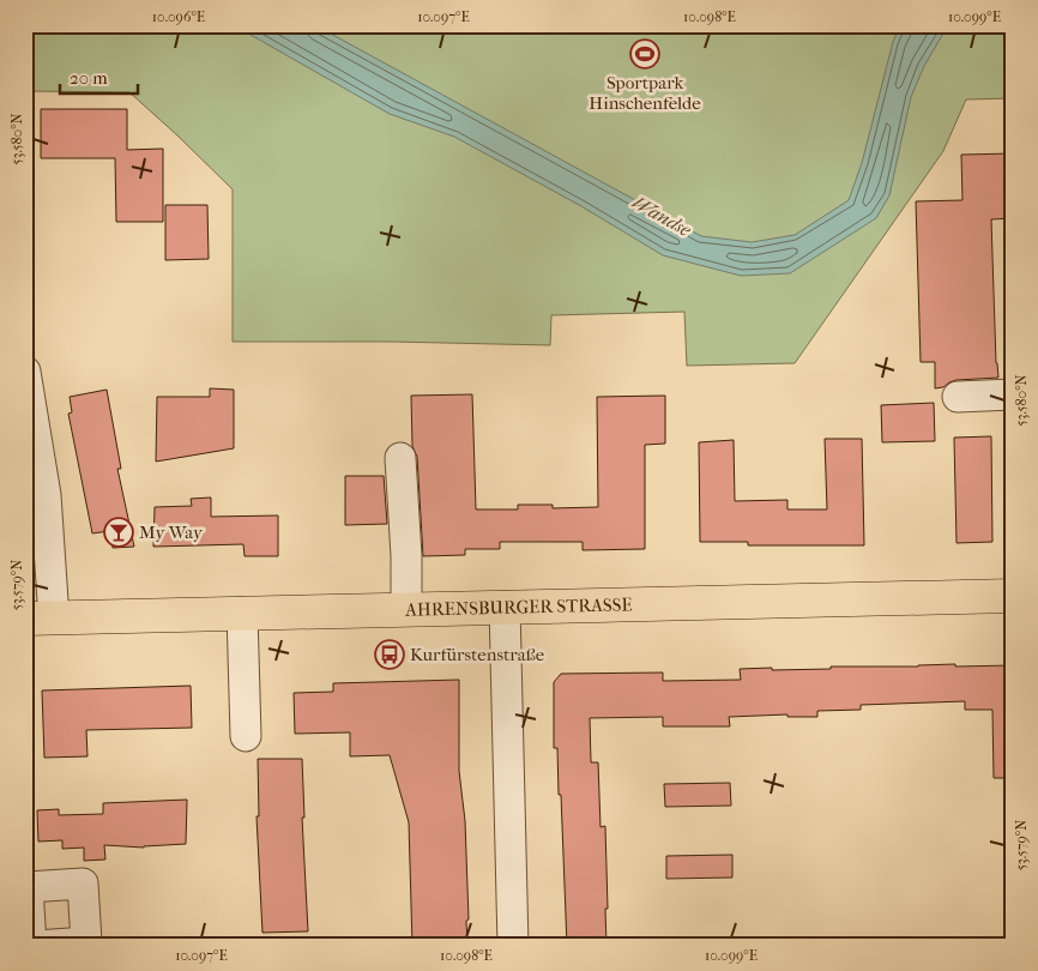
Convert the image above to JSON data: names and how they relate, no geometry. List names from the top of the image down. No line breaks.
{"streets":{"main road":["AHRENSBURGER STRASSE"]},"water":["Wandse"],"places":{"sports":["Sportpark Hinschenfelde"],"bar":["My Way"],"bus stop":["Kurfürstenstraße"]},"scale_bar":"20 m","coordinates":["10.096°E","10.097°E","10.098°E","10.099°E","53.580°N","53.579°N"]}
